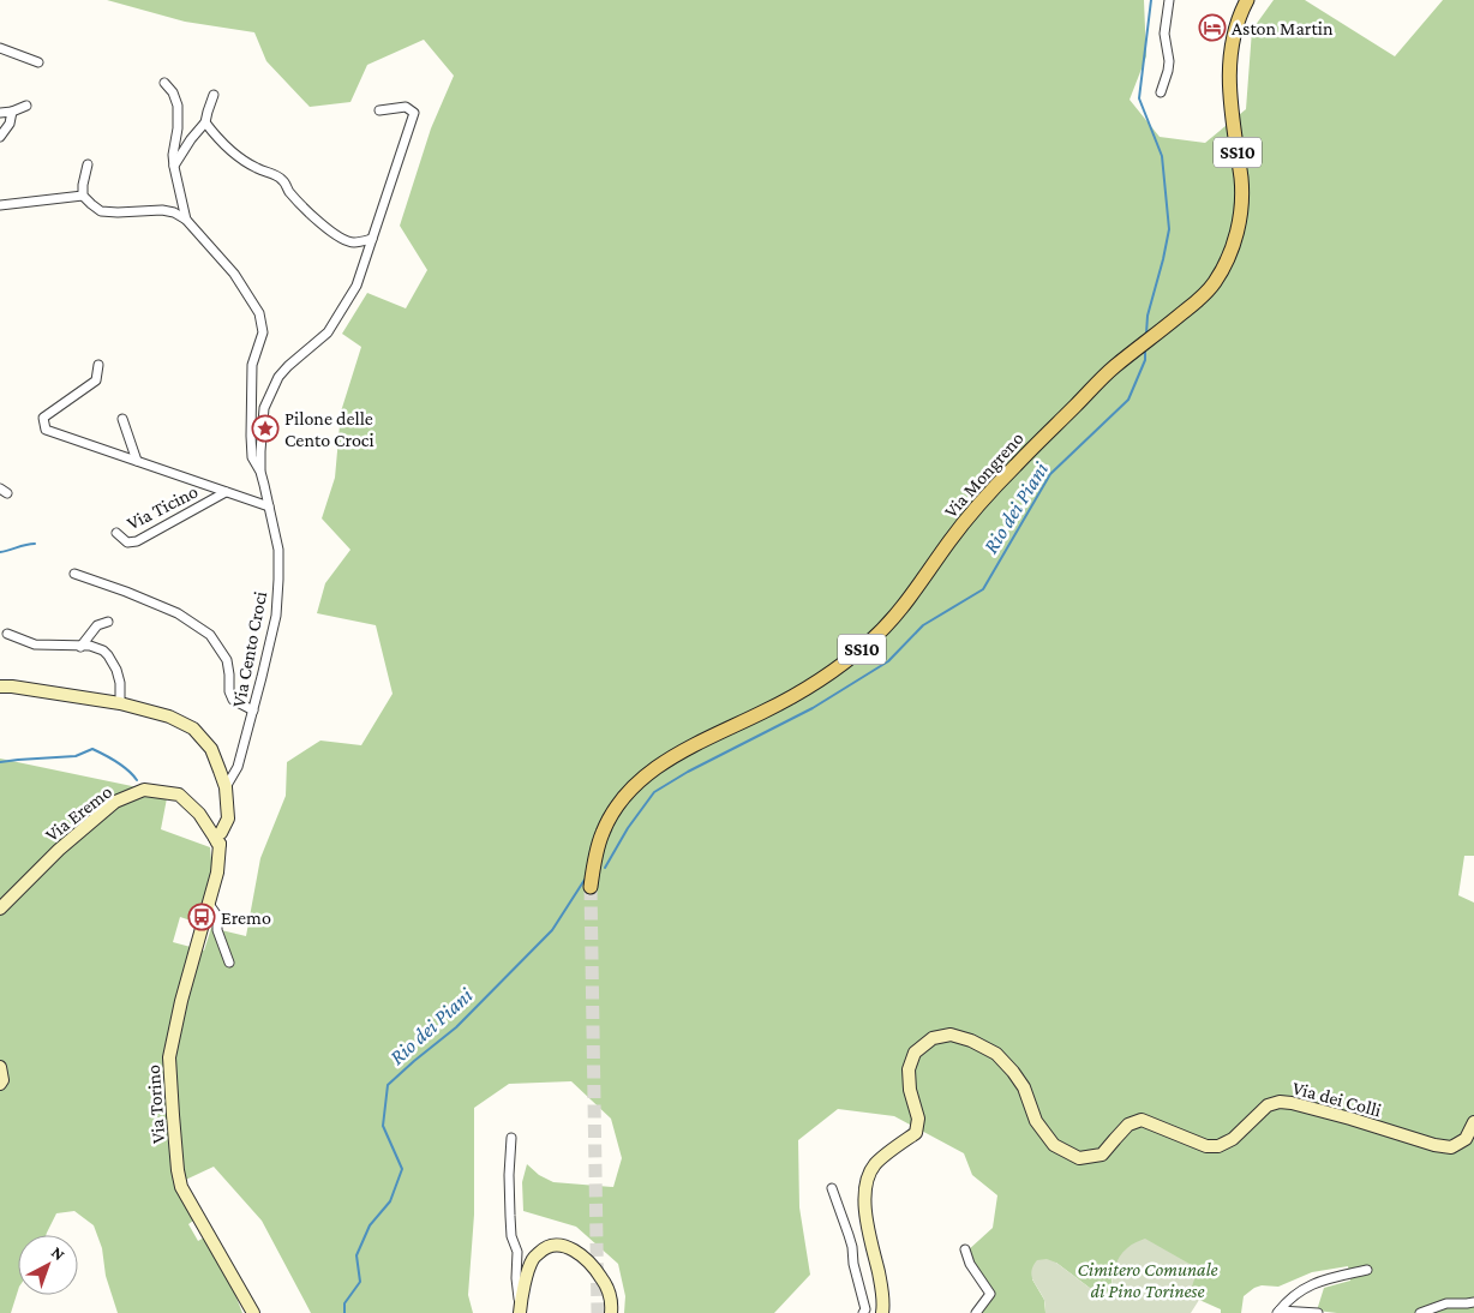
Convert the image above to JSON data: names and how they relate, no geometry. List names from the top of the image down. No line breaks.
{"streets":{"main road":["SS10","Via Mongreno"],"street":["Via Ticino","Via Cento Croci","Via Eremo","Via dei Colli","Via Torino"]},"crossings":[["Via Ticino","Via Cento Croci"],["Via Cento Croci","Via Torino"],["Via Eremo","Via Torino"]],"water":["Rio dei Piani"],"parks":["Cimitero Comunale di Pino Torinese"],"places":{"hotel":["Aston Martin"],"place":["Pilone delle Cento Croci"],"bus stop":["Eremo"]},"north":"top right"}
